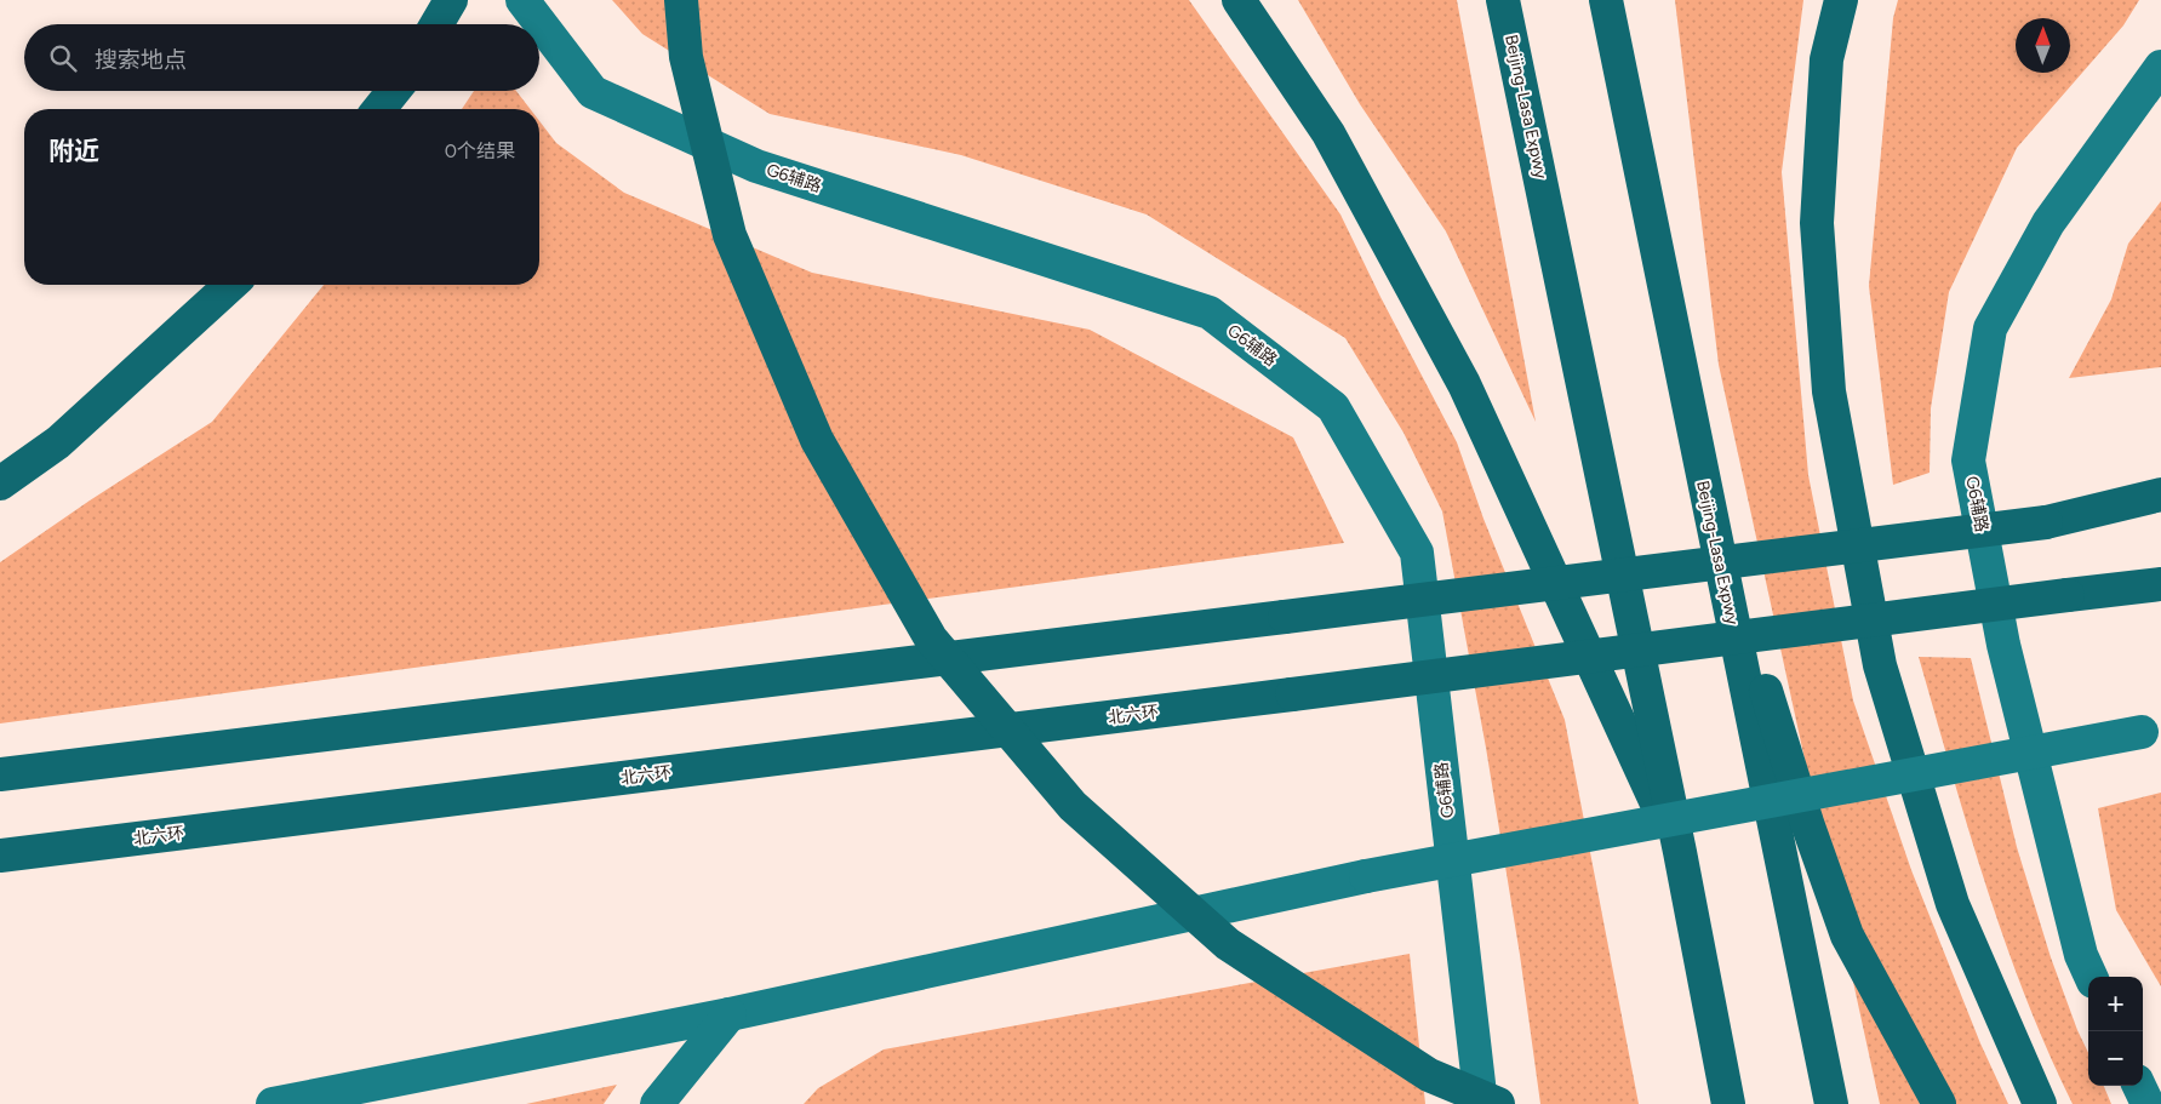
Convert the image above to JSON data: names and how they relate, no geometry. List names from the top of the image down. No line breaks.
{"streets":{"highway":["Beijing-Lasa Expwy","北六环"],"main road":["G6辅路"]},"north":"top","page":{"search":"搜索地点","heading":["附近","0个结果"],"map_buttons":["+","−"]}}
